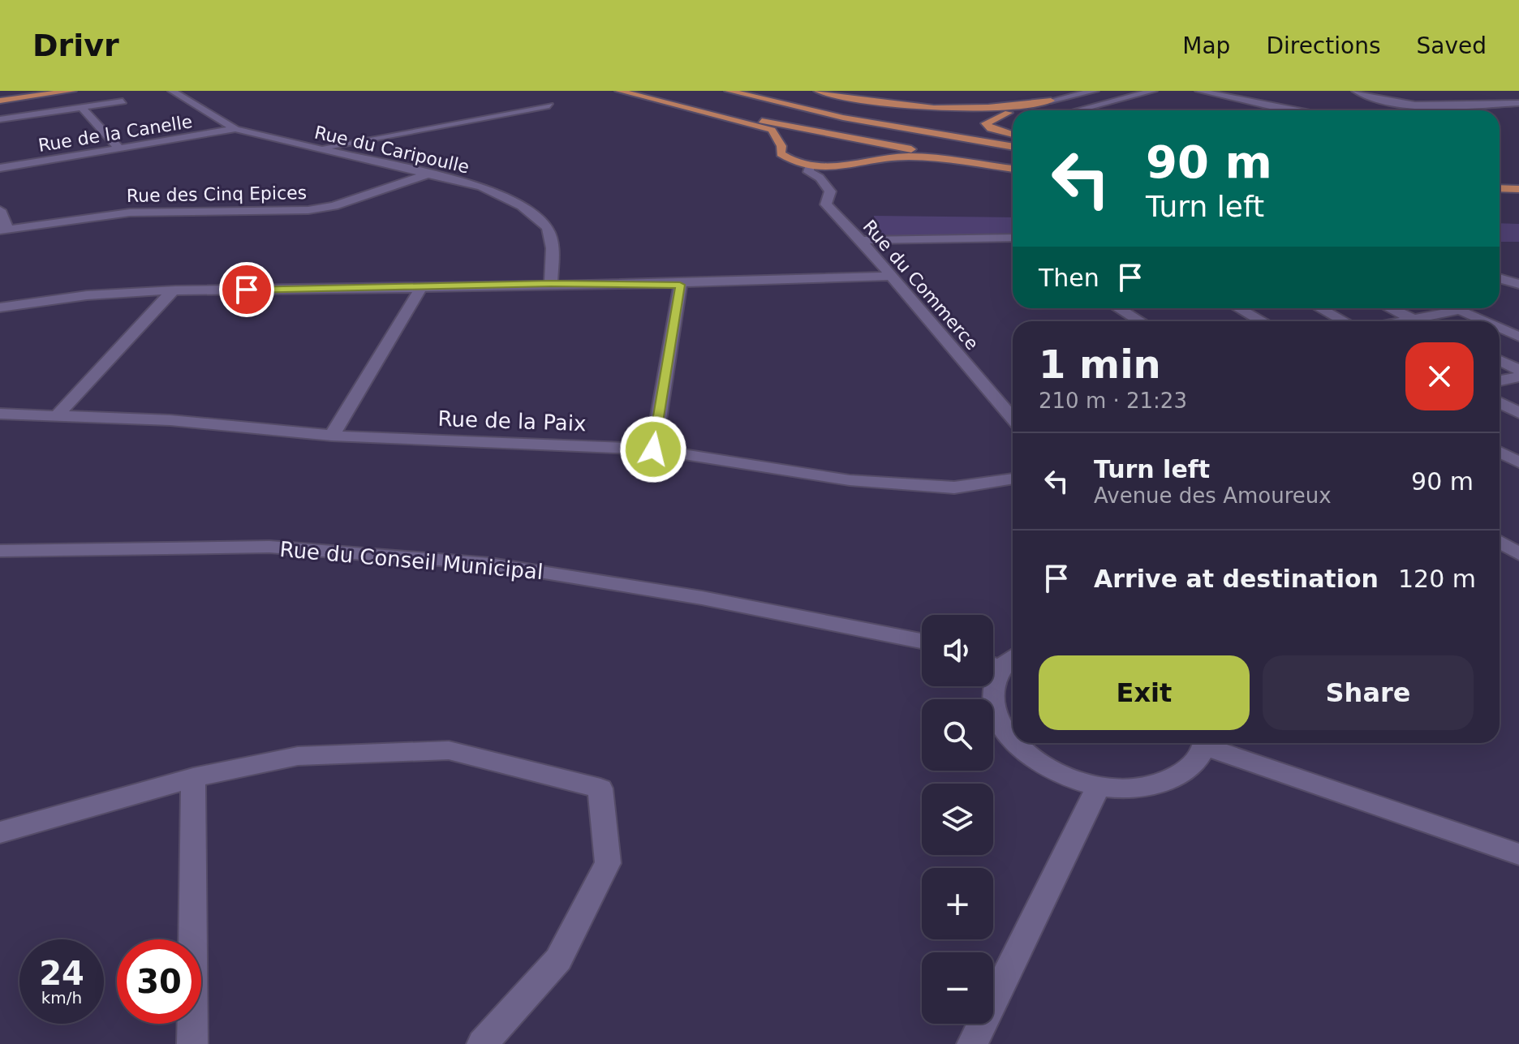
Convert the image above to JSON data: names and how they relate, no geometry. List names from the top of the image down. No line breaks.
{"streets":{"street":["Rue de la Canelle","Rue du Caripoulle","Rue des Cinq Epices","Rue du Commerce","Rue de la Paix","Rue du Conseil Municipal"]},"crossings":[["Rue de la Canelle","Rue du Caripoulle"],["Rue du Caripoulle","Rue des Cinq Epices"]],"page":{"header":"Drivr","nav":["Map","Directions","Saved"],"turn":["90 m","Turn left"],"then":"Then","heading":["1 min","210 m · 21:23"],"list":[{"name":"Turn left","note":"Avenue des Amoureux","value":"90 m"},{"name":"Arrive at destination","value":"120 m"}],"map_buttons":["+","−"],"buttons":["Exit","Share"],"speed":"24 km/h","limit":"30"}}
